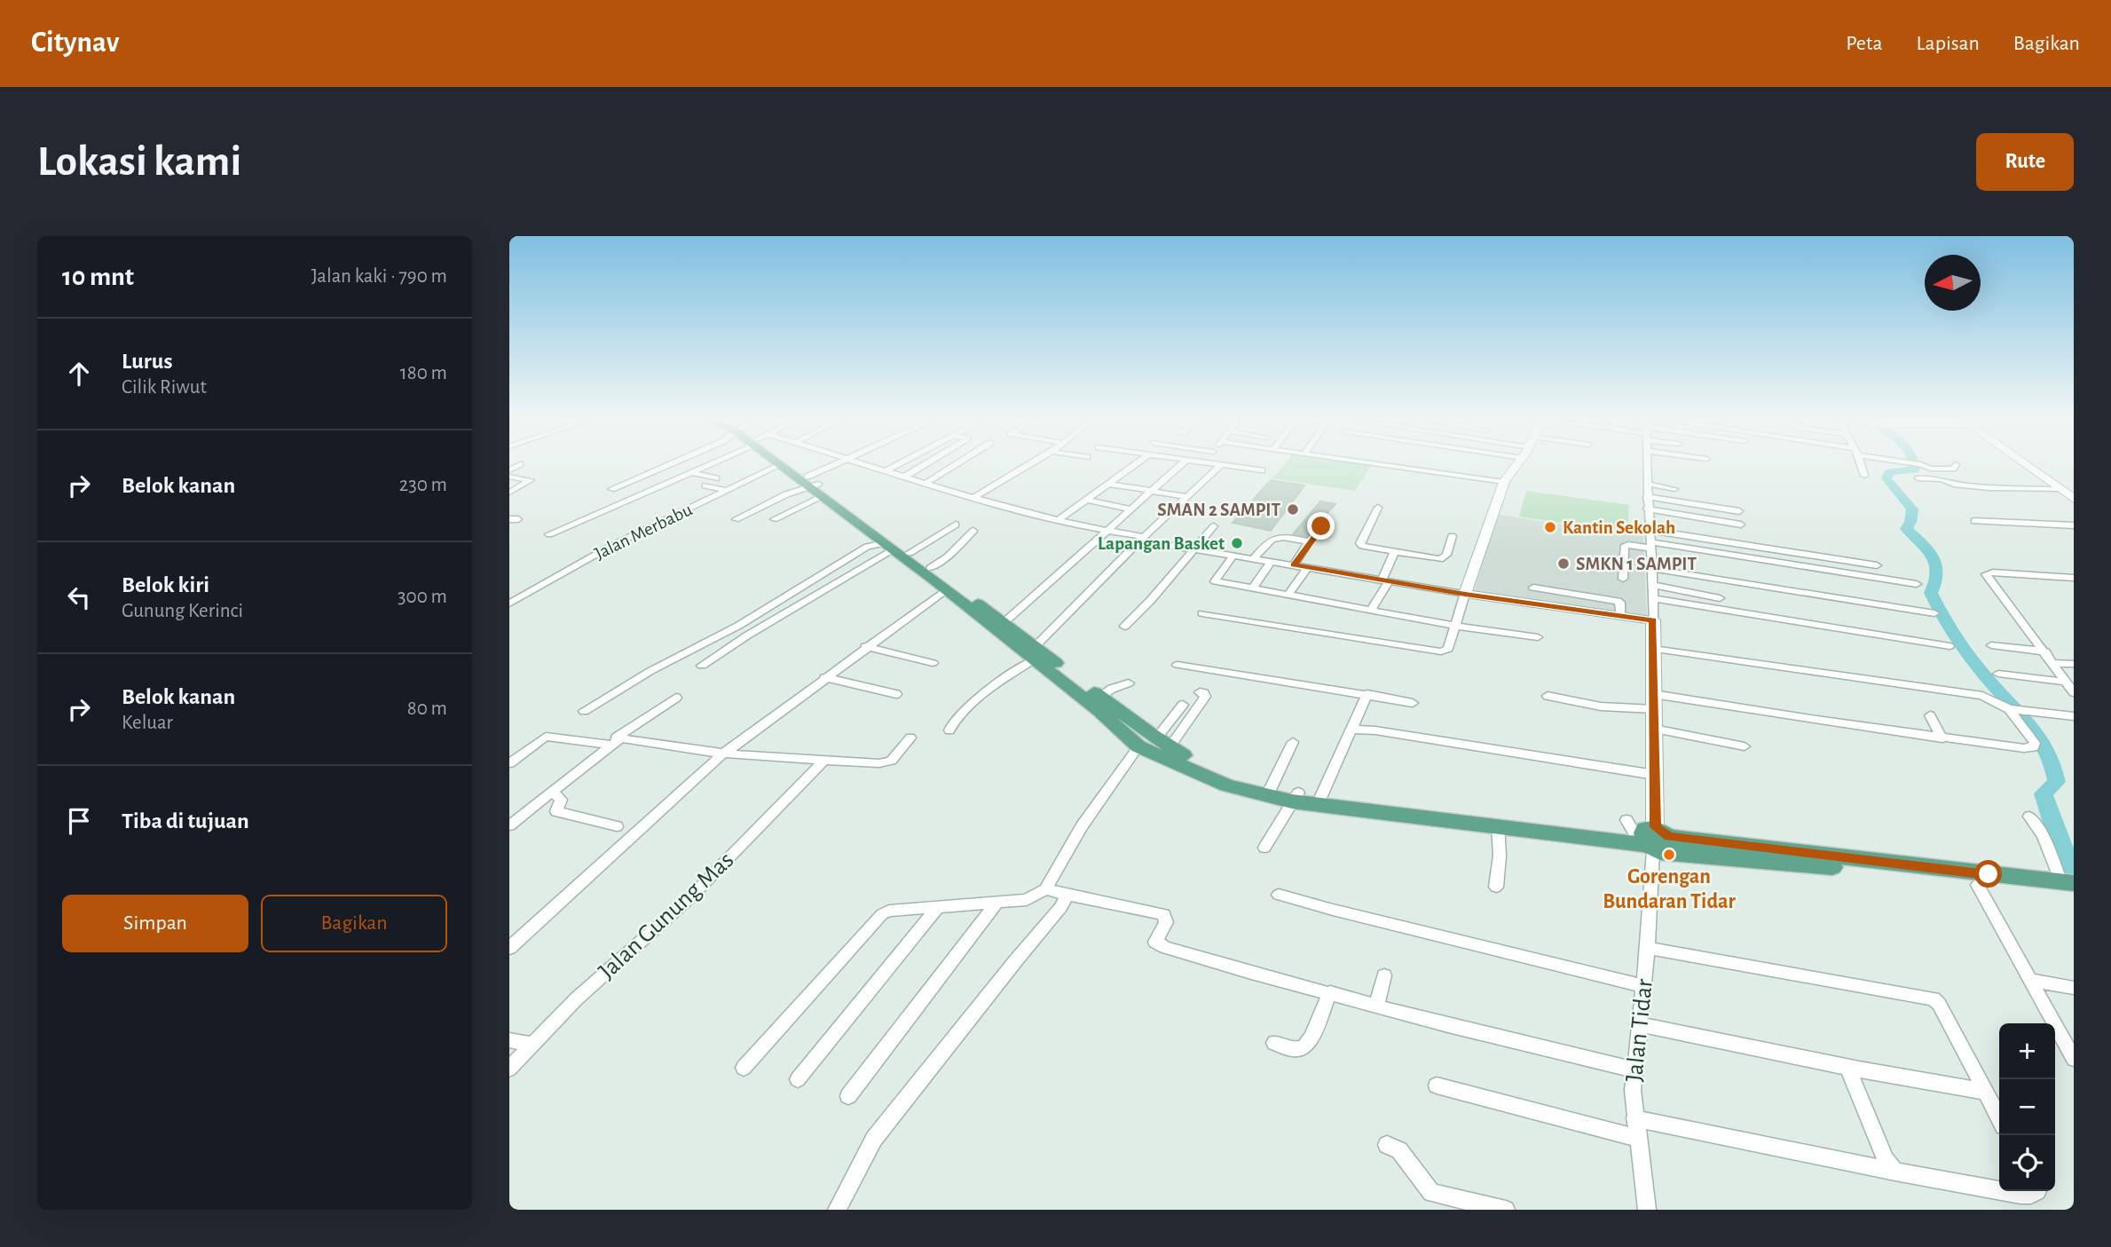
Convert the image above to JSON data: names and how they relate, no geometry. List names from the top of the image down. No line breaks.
{"streets":{"street":["Jalan Merbabu","Jalan Gunung Mas","Jalan Tidar"]},"places":["SMAN 2 SAMPIT","Kantin Sekolah","Lapangan Basket","SMKN 1 SAMPIT","Gorengan Bundaran Tidar"],"north":"left","page":{"header":"Citynav","nav":["Peta","Lapisan","Bagikan"],"buttons":["Rute",["Simpan","Bagikan"]],"title":"Lokasi kami","heading":["10 mnt","Jalan kaki · 790 m"],"list":[["Lurus","Cilik Riwut","180 m"],["Belok kanan","230 m"],["Belok kiri","Gunung Kerinci","300 m"],["Belok kanan","Keluar","80 m"],"Tiba di tujuan"],"map_buttons":["+","−"]}}
